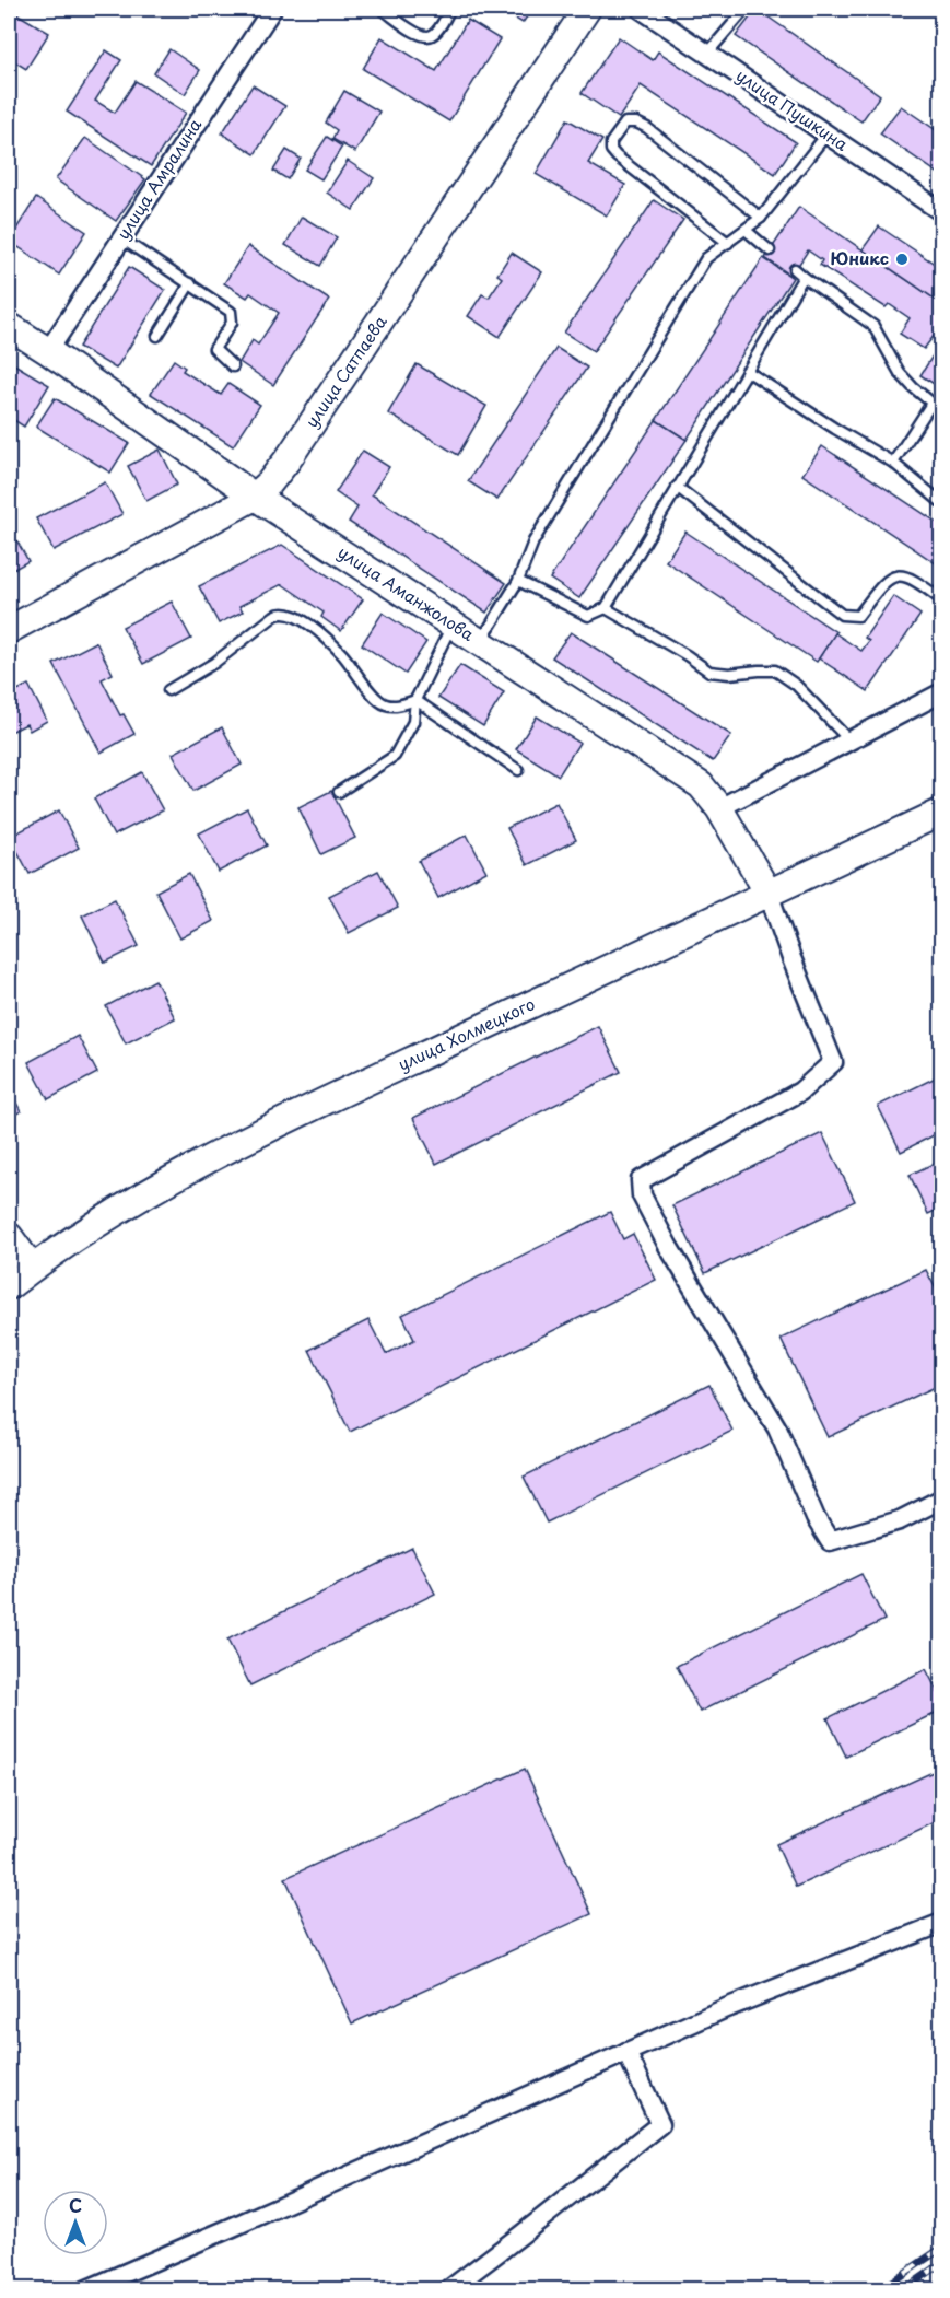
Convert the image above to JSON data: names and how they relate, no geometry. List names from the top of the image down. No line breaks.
{"streets":{"street":["улица Пушкина","улица Амралина","улица Сатпаева","улица Аманжолова","улица Холмецкого"]},"crossings":[["улица Амралина","улица Аманжолова"],["улица Сатпаева","улица Аманжолова"],["улица Аманжолова","улица Холмецкого"]],"places":["Юникс"],"north":"top"}
